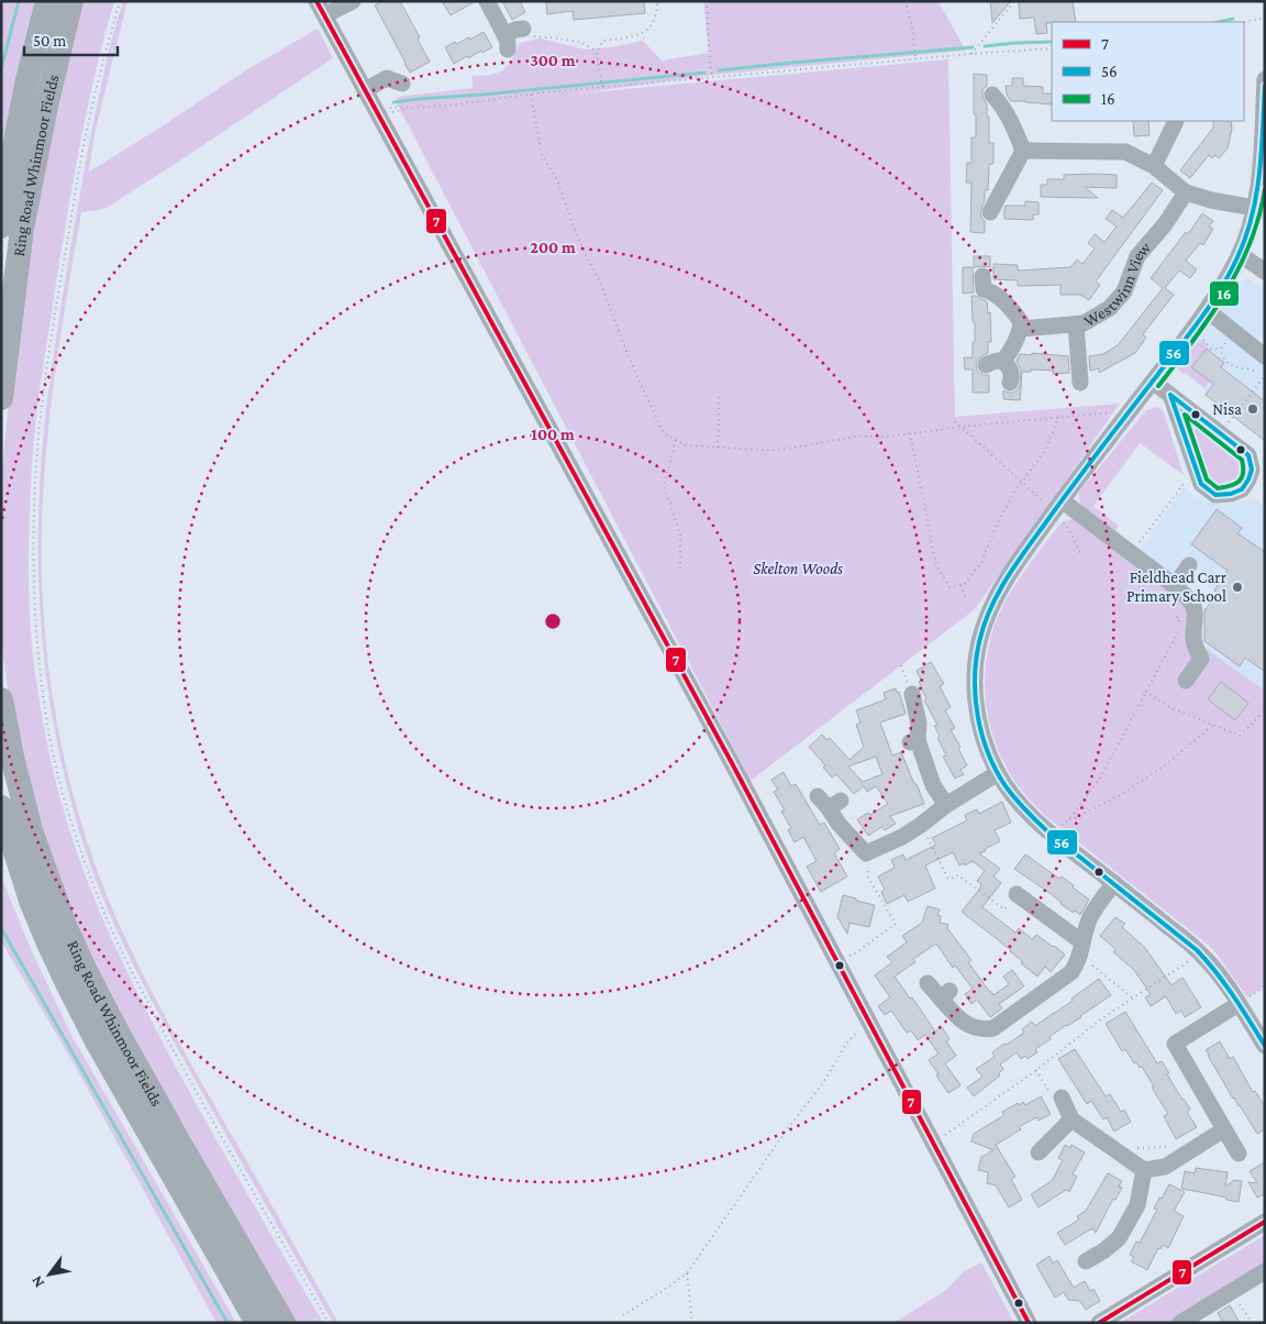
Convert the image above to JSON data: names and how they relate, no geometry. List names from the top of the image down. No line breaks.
{"streets":{"highway":["Ring Road Whinmoor Fields"],"street":["Westwinn View"]},"parks":["Skelton Woods"],"places":["Nisa","Fieldhead Carr Primary School"],"lines":["transit line 7","transit line 56","transit line 16"],"legend":["7","56","16"],"scale_bar":"50 m","north":"bottom left","rings":["300 m","200 m","100 m"]}
